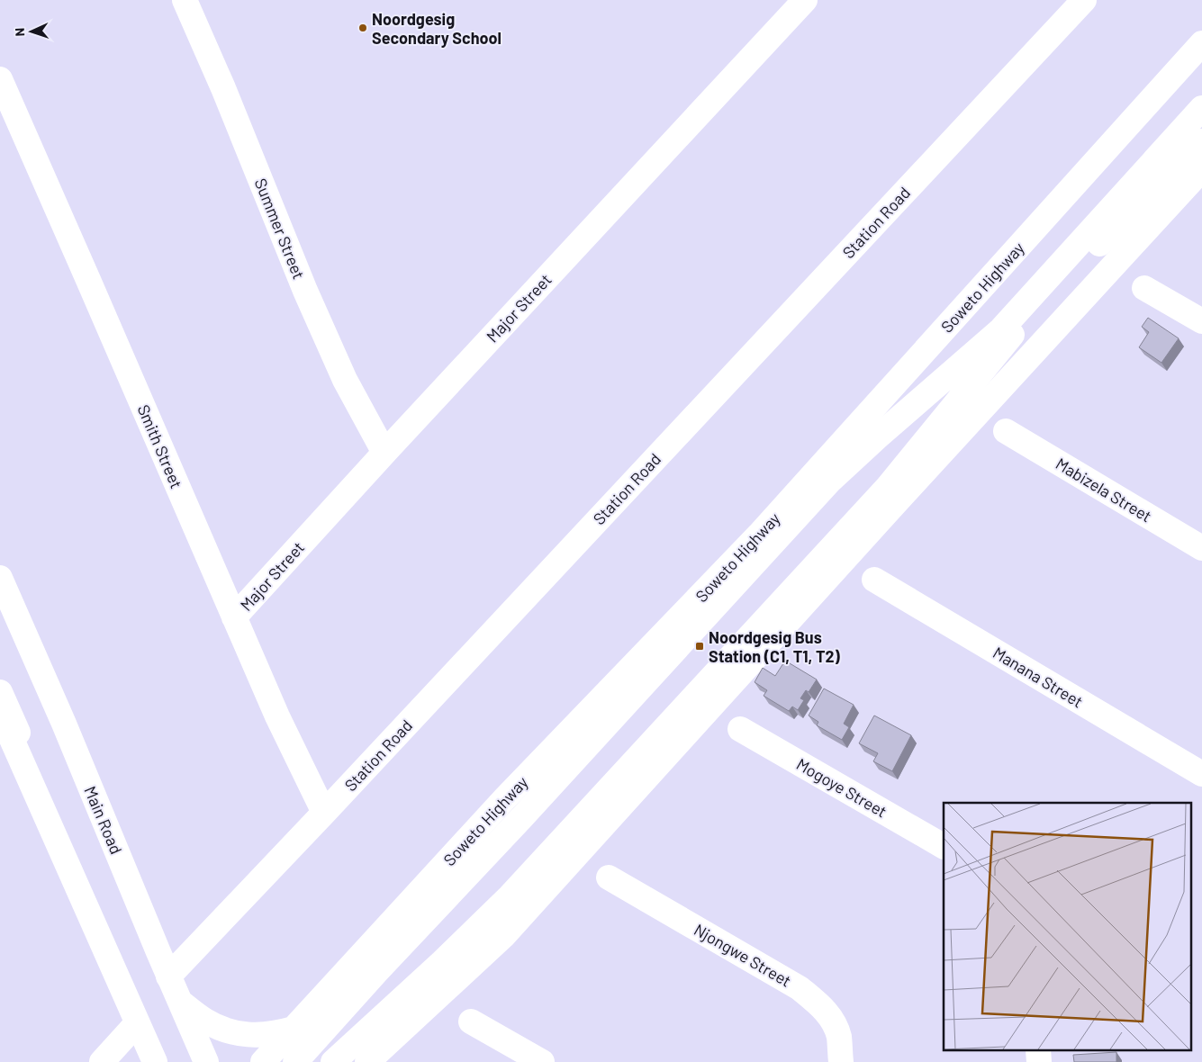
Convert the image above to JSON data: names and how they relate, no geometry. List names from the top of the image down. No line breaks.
{"streets":{"street":["Station Road","Summer Street","Soweto Highway","Major Street","Smith Street","Mabizela Street","Manana Street","Mogoye Street","Main Road","Njongwe Street"]},"crossings":[["Station Road","Smith Street"],["Station Road","Main Road"],["Summer Street","Major Street"],["Major Street","Smith Street"]],"places":{"other":["Noordgesig Secondary School"],"transit":["Noordgesig Bus Station (C1, T1, T2)"]},"north":"left"}
